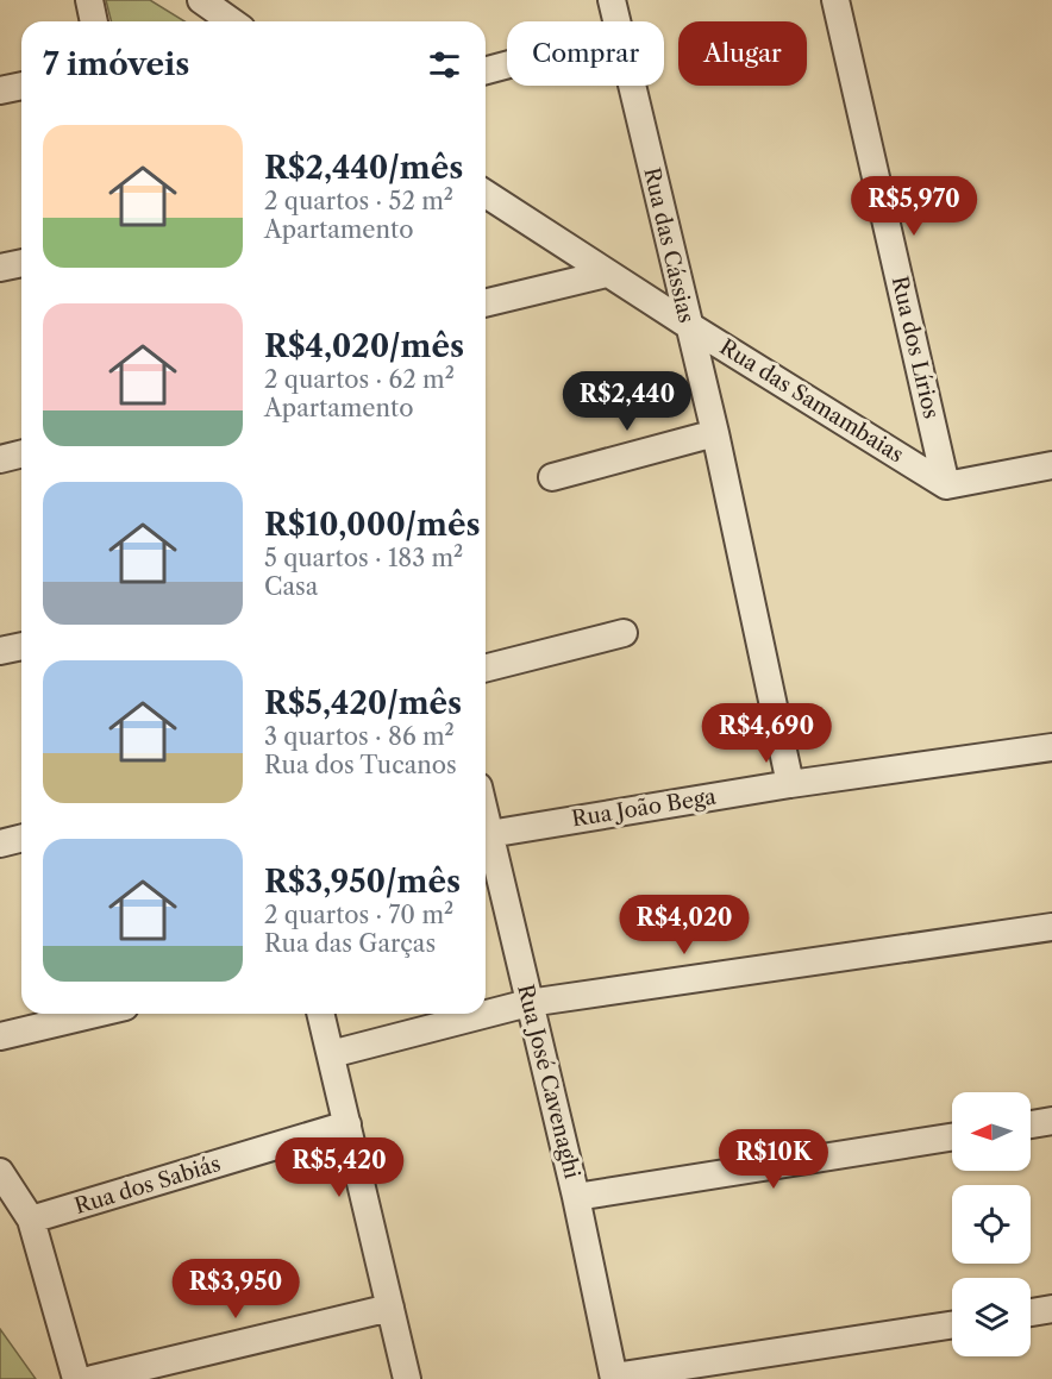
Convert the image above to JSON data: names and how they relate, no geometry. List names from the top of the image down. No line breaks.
{"streets":{"street":["Rua das Cássias","Rua dos Lírios","Rua das Samambaias","Rua João Bega","Rua José Cavenaghi","Rua dos Sabiás"]},"crossings":[["Rua das Cássias","Rua das Samambaias"],["Rua das Cássias","Rua João Bega"],["Rua dos Lírios","Rua das Samambaias"],["Rua João Bega","Rua José Cavenaghi"]],"north":"left","page":{"chip":["Comprar","Alugar"],"heading":"7 imóveis","list":[{"name":"R$2,440/mês","note":"2 quartos · 52 m² · Apartamento"},{"name":"R$4,020/mês","note":"2 quartos · 62 m² · Apartamento"},{"name":"R$10,000/mês","note":"5 quartos · 183 m² · Casa"},{"name":"R$5,420/mês","note":"3 quartos · 86 m² · Rua dos Tucanos"},{"name":"R$3,950/mês","note":"2 quartos · 70 m² · Rua das Garças"}],"price":["R$5,970","R$2,440","R$4,690","R$4,020","R$10K","R$5,420","R$3,950"]}}
